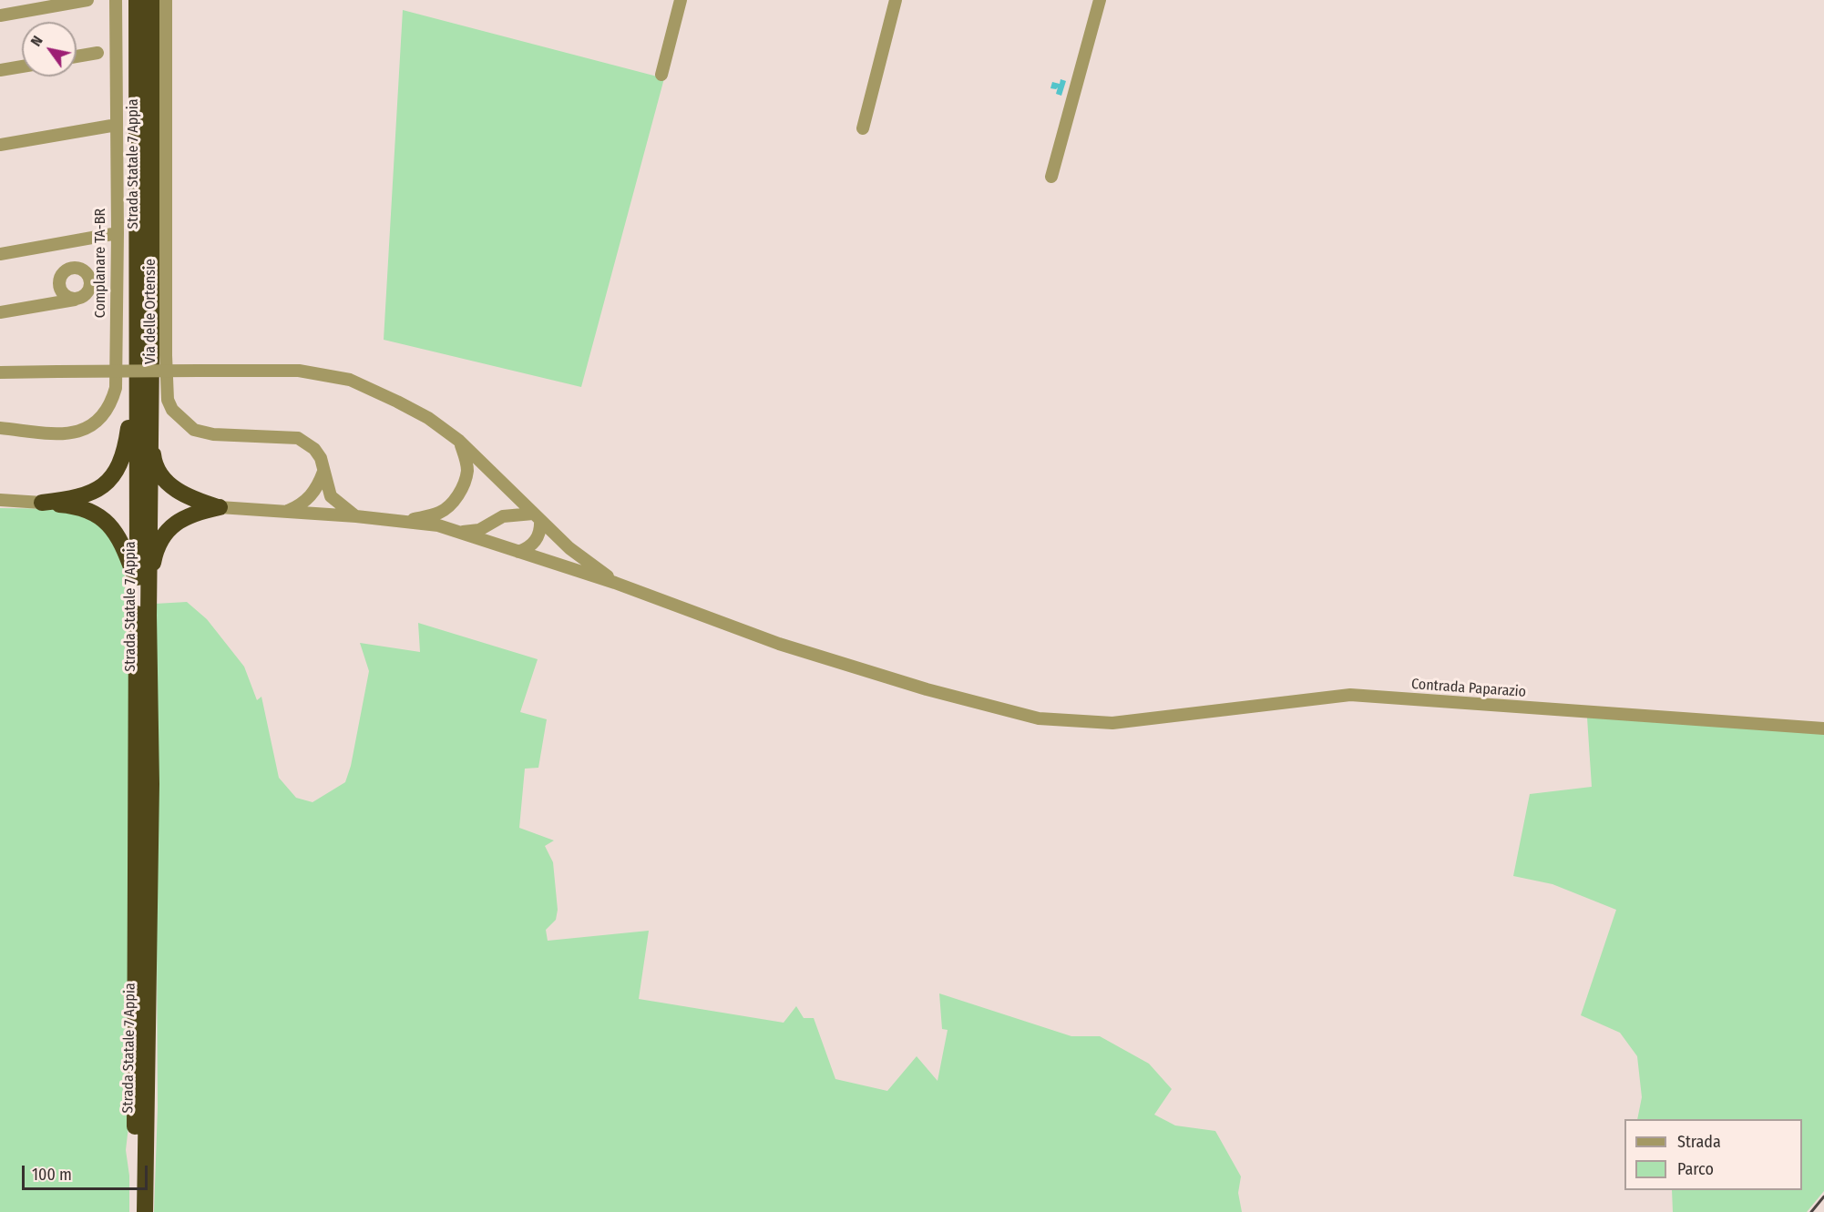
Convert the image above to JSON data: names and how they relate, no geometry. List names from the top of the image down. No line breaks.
{"streets":{"highway":["Strada Statale 7 Appia"],"street":["Complanare TA-BR","Via delle Ortensie","Contrada Paparazio"]},"legend":["Strada","Parco"],"scale_bar":"100 m","north":"top left"}
